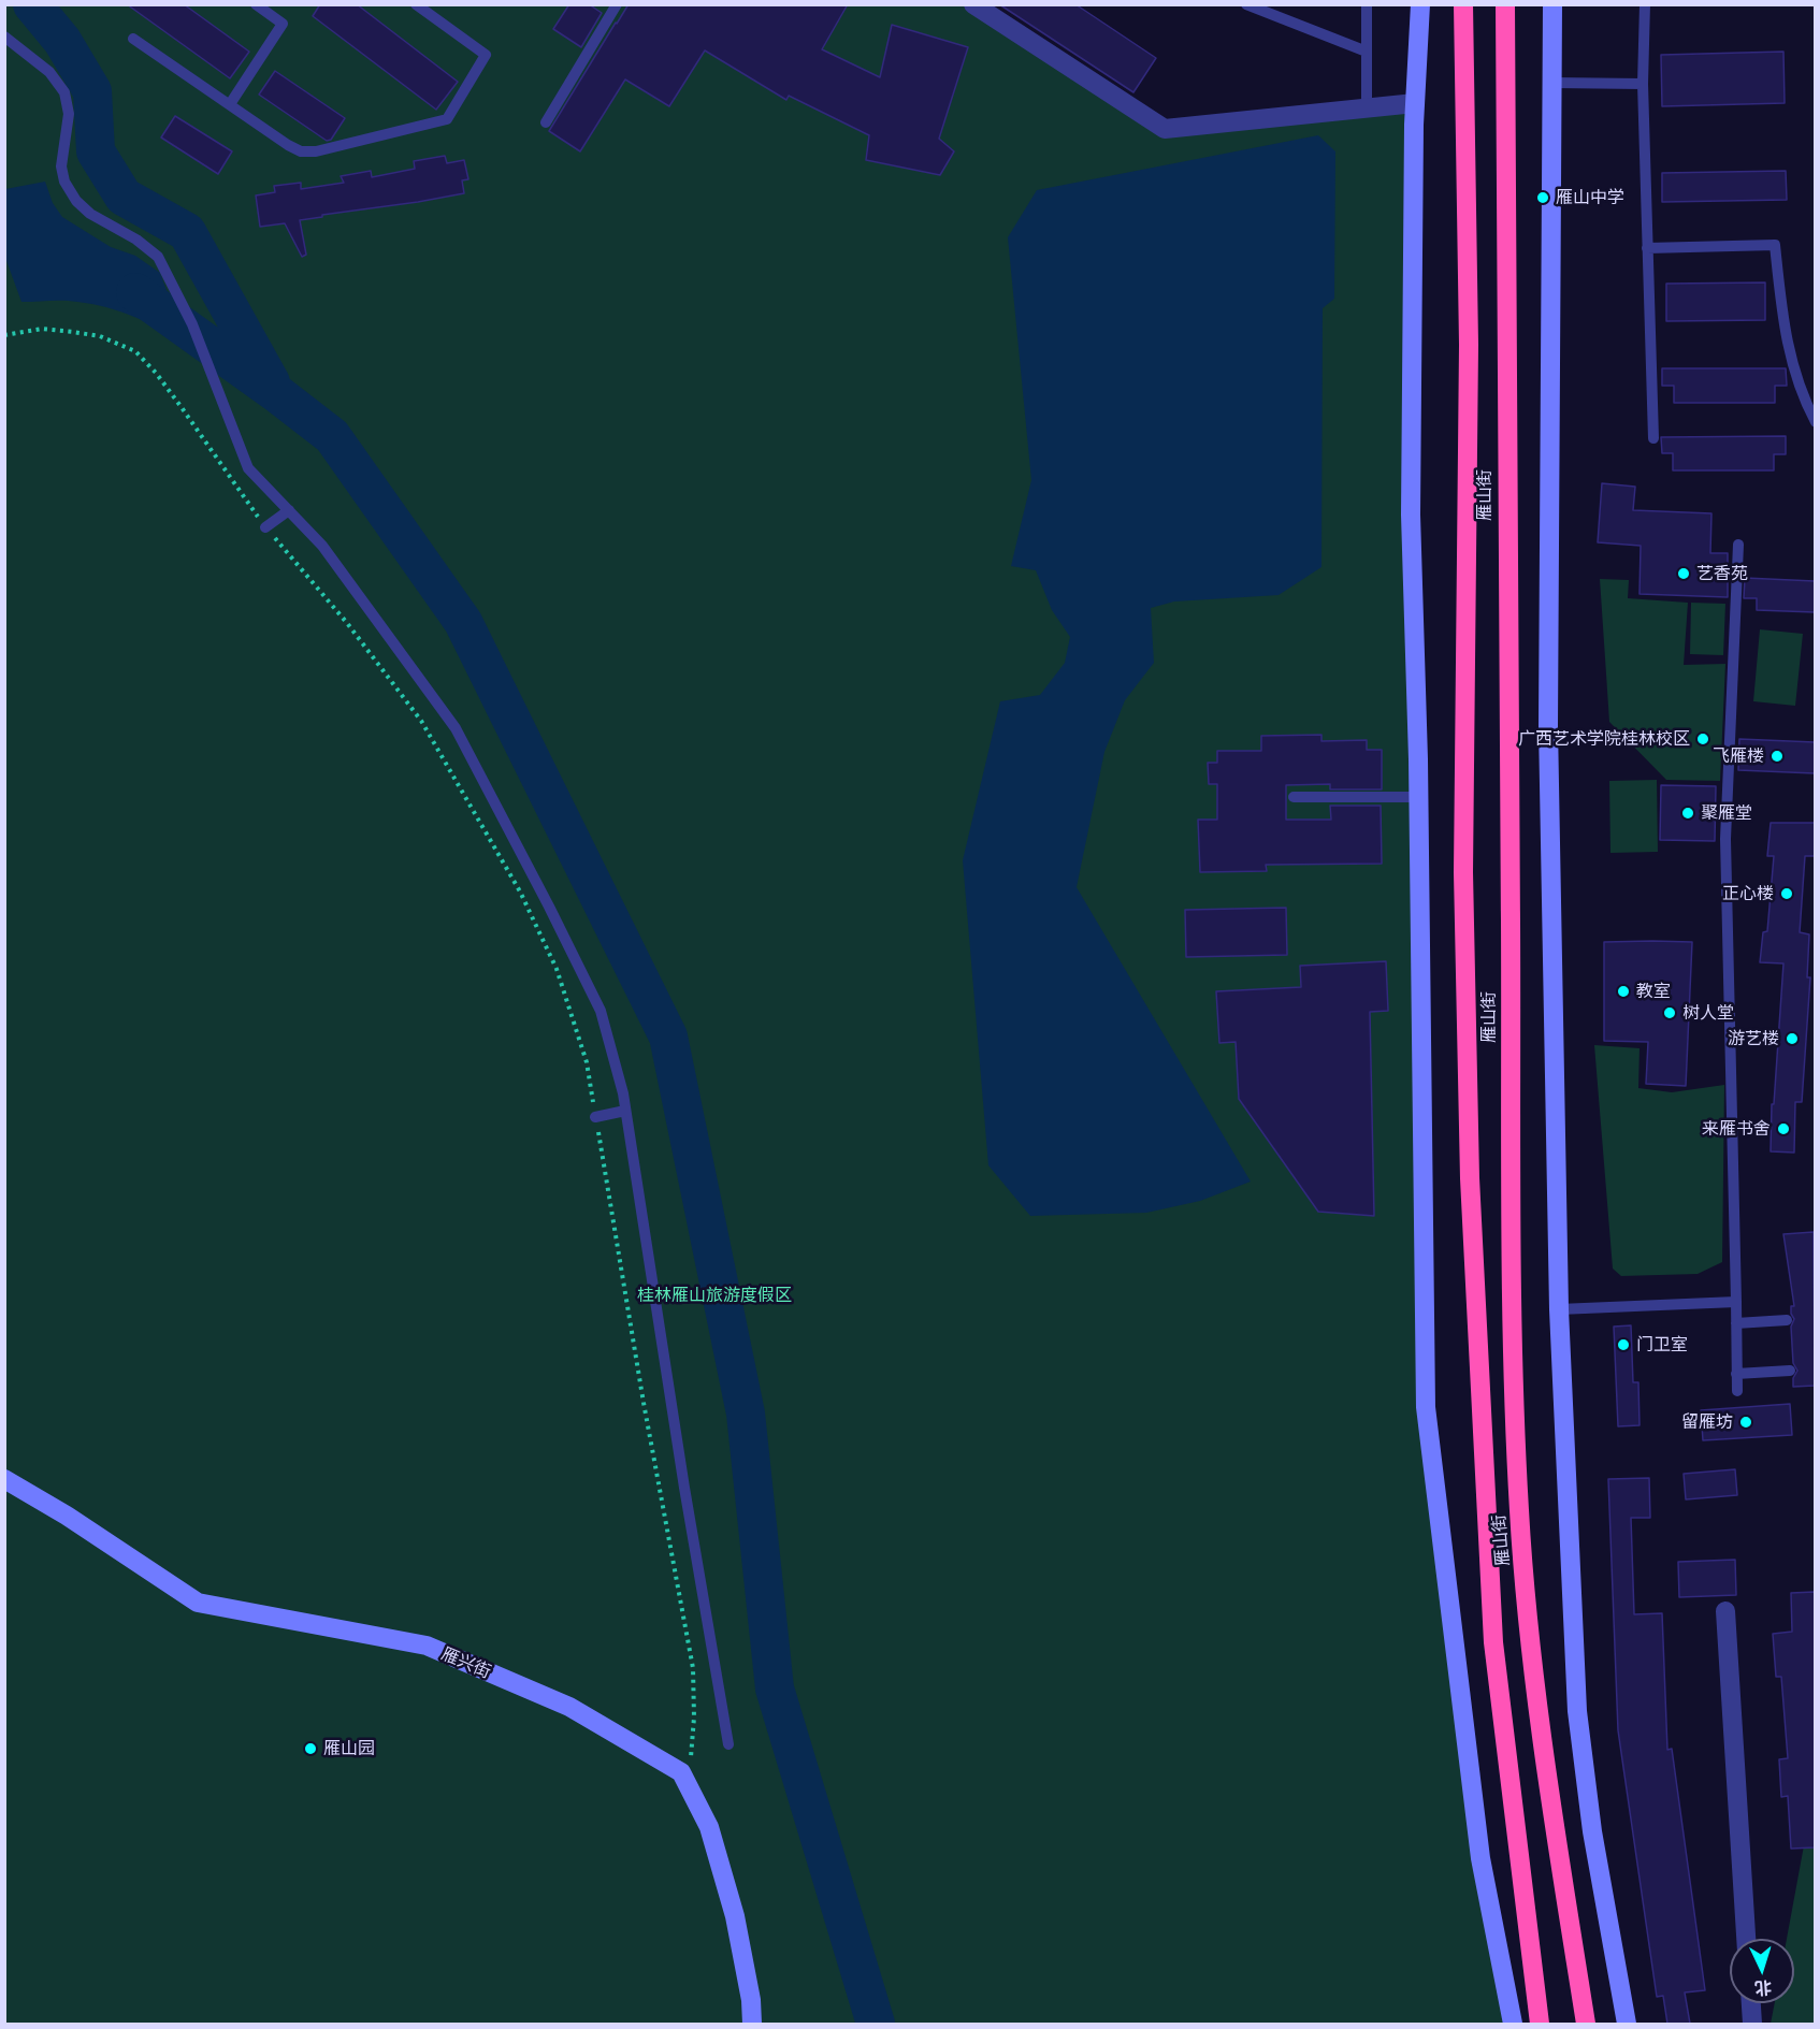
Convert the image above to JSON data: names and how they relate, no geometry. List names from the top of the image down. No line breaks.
{"streets":{"highway":["雁山街"],"street":["雁兴街"]},"parks":["桂林雁山旅游度假区"],"places":["雁山中学","艺香苑","广西艺术学院桂林校区","飞雁楼","聚雁堂","正心楼","教室","树人堂","游艺楼","来雁书舍","门卫室","留雁坊","雁山园"],"north":"bottom"}
